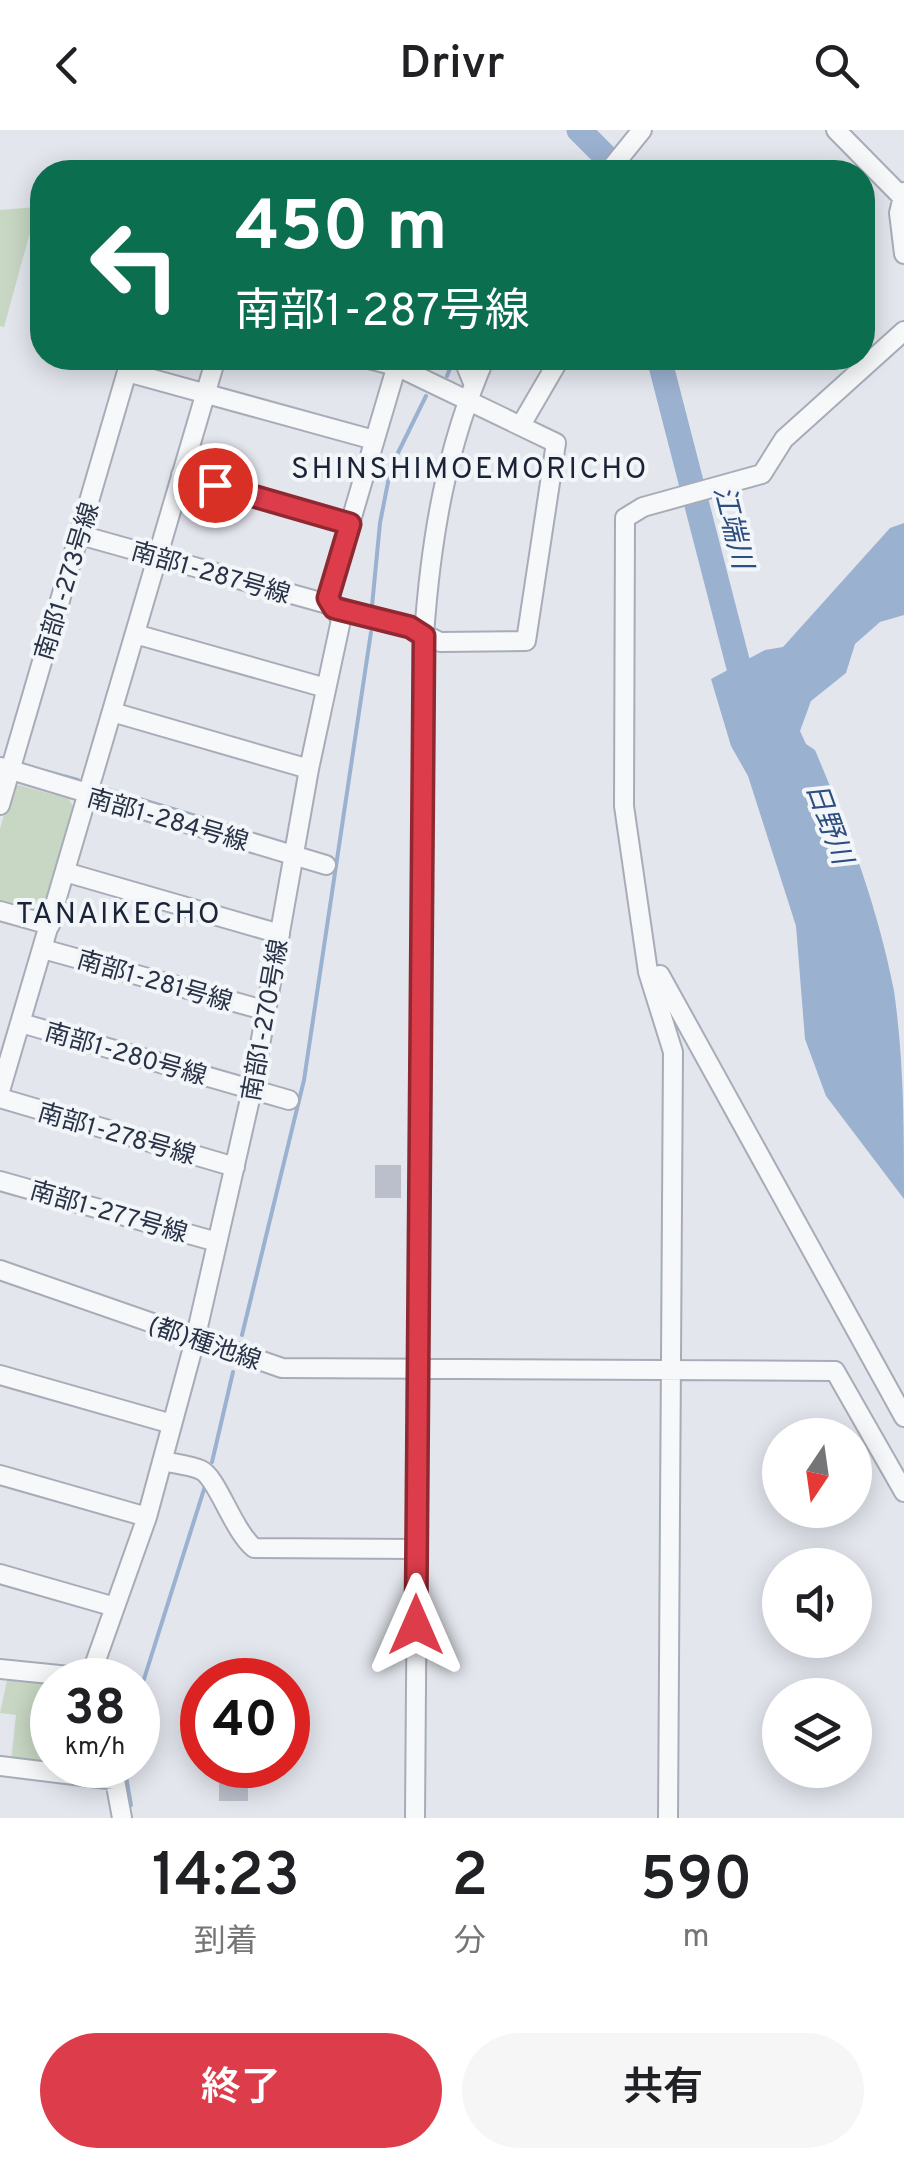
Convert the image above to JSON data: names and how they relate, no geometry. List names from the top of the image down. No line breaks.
{"streets":{"street":["南部1-287号線","南部1-273号線","南部1-284号線","南部1-281号線","南部1-270号線","南部1-280号線","南部1-278号線","南部1-277号線","(都)種池線"]},"crossings":[["南部1-287号線","南部1-273号線"],["南部1-287号線","南部1-270号線"],["南部1-273号線","南部1-284号線"],["南部1-284号線","南部1-270号線"],["南部1-281号線","南部1-270号線"],["南部1-270号線","南部1-280号線"],["南部1-270号線","南部1-278号線"],["南部1-270号線","南部1-277号線"],["南部1-270号線","(都)種池線"]],"districts":["SHINSHIMOEMORICHO","TANAIKECHO"],"water":["江端川","日野川"],"north":"bottom","page":{"header":"Drivr","turn":["450 m","南部1-287号線"],"speed":"38 km/h","limit":"40","eta":["14:23","到着","2","分","590","m"],"buttons":["終了","共有"]}}
